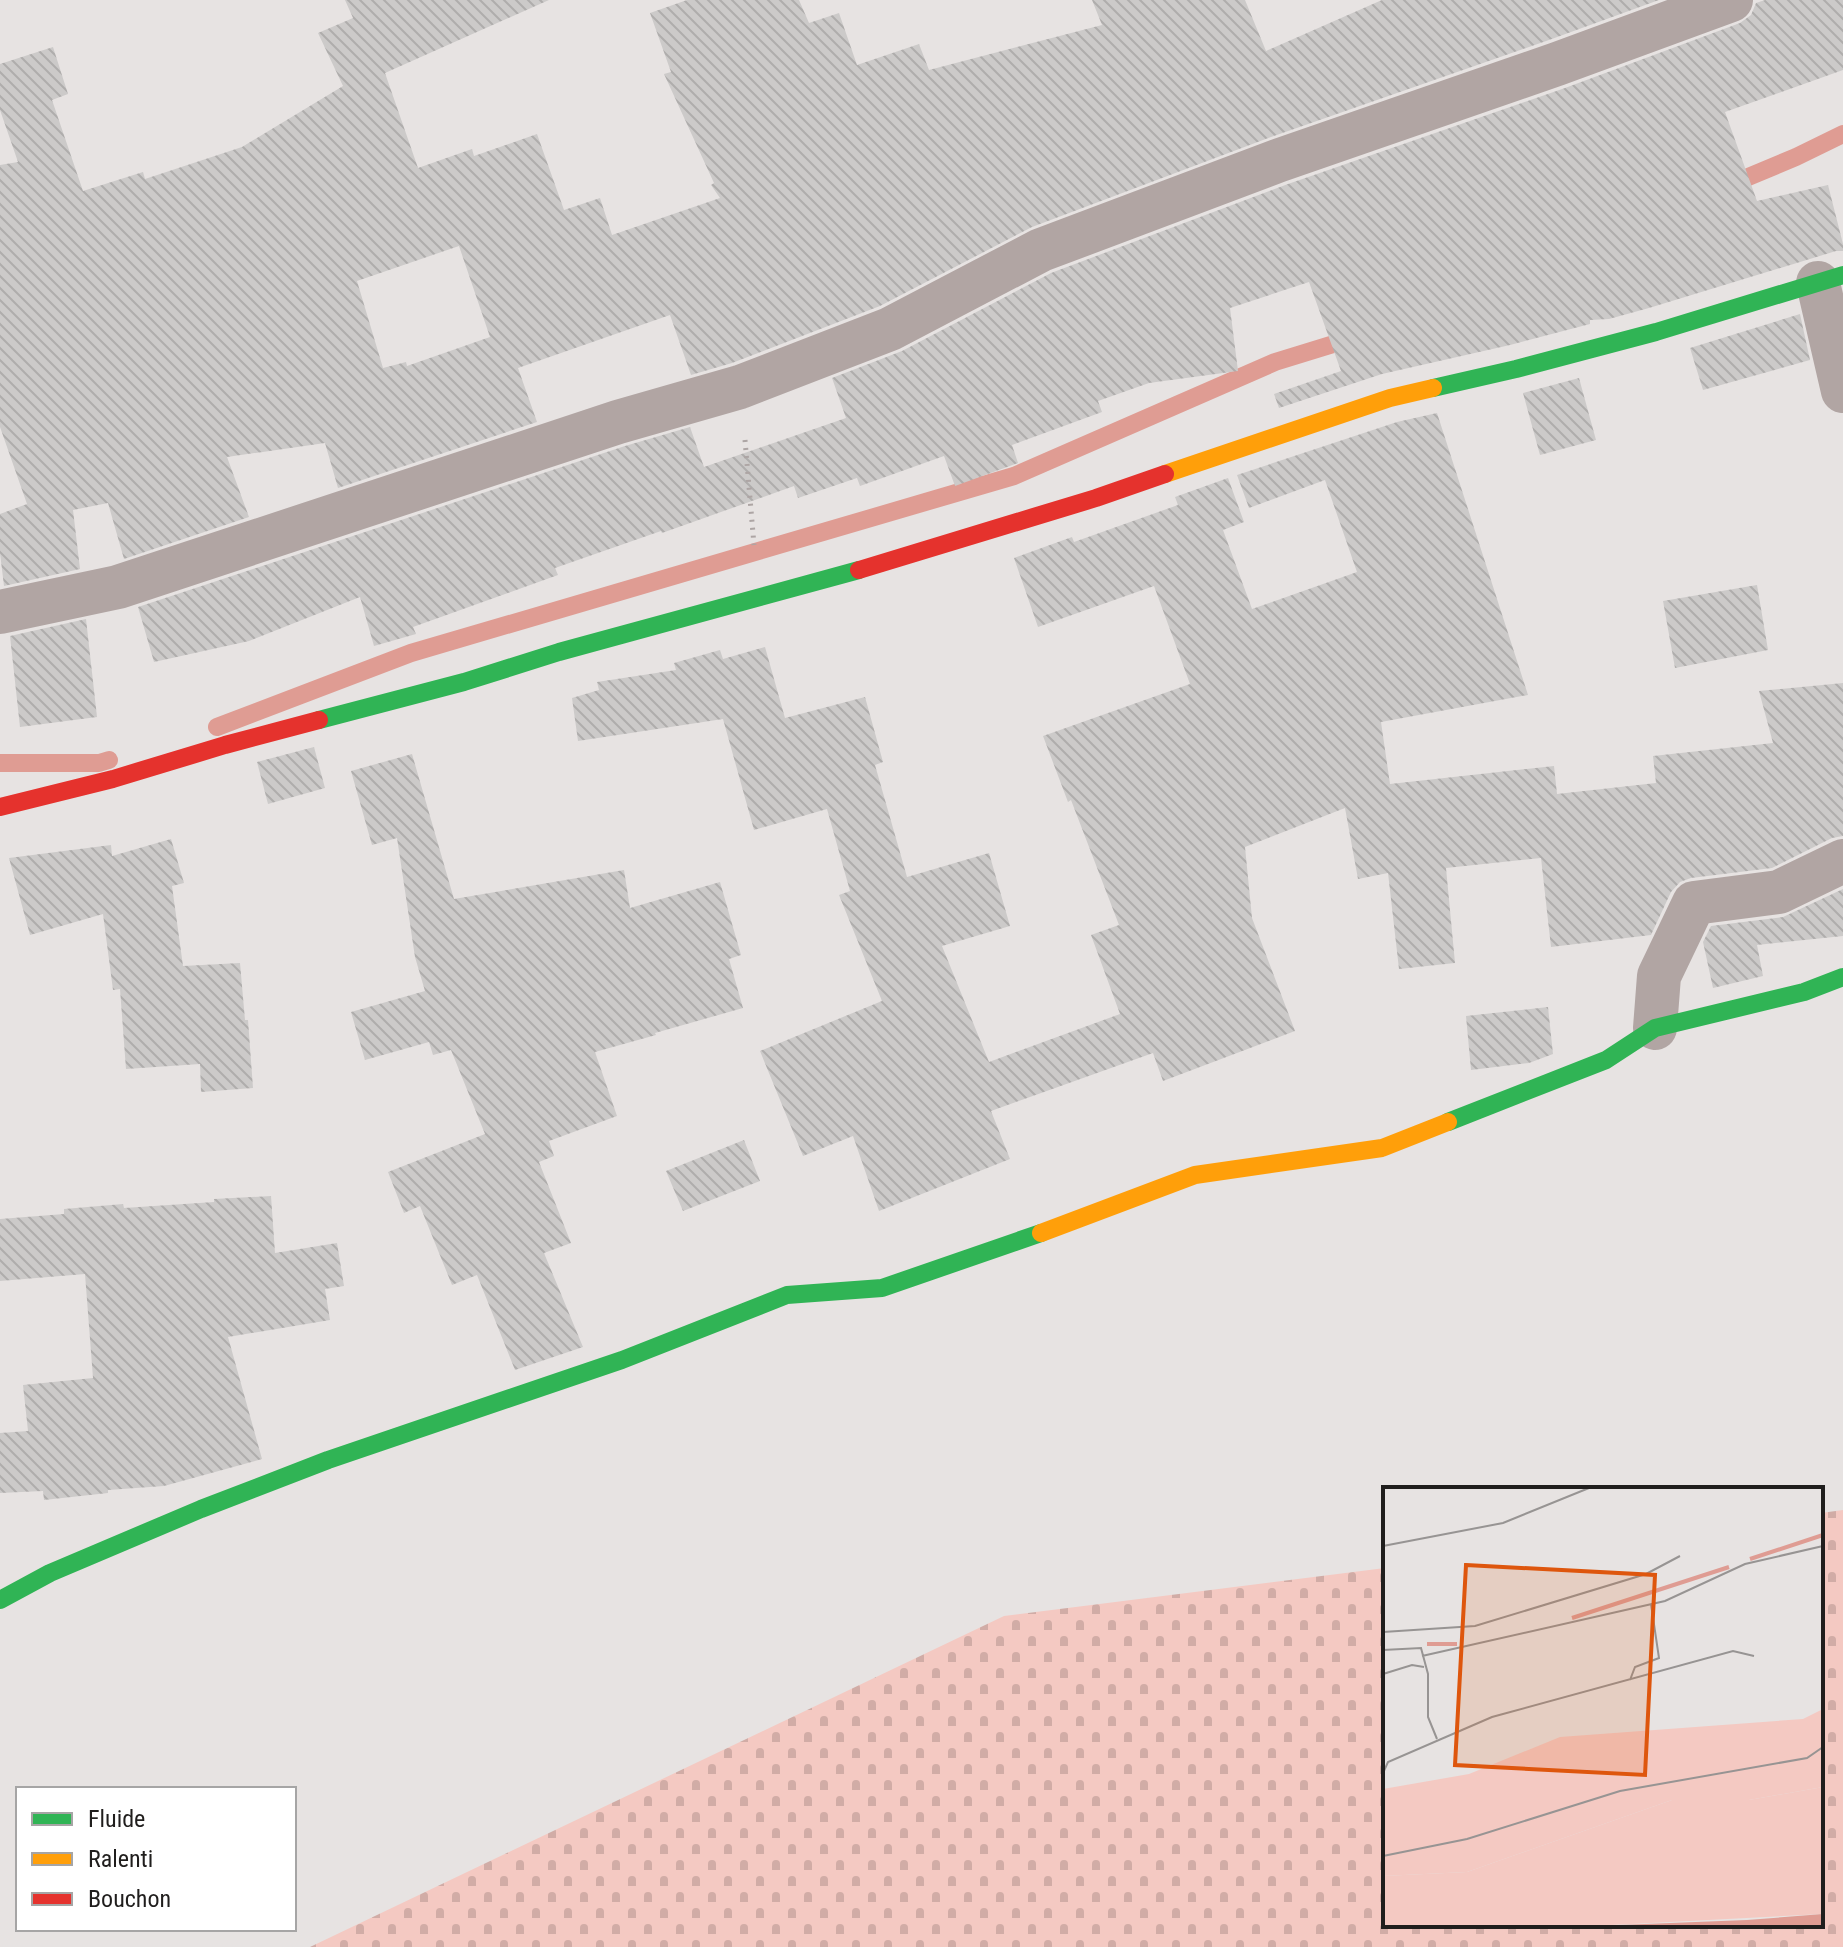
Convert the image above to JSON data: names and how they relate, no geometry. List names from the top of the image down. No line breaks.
{"legend":["Fluide","Ralenti","Bouchon"]}
